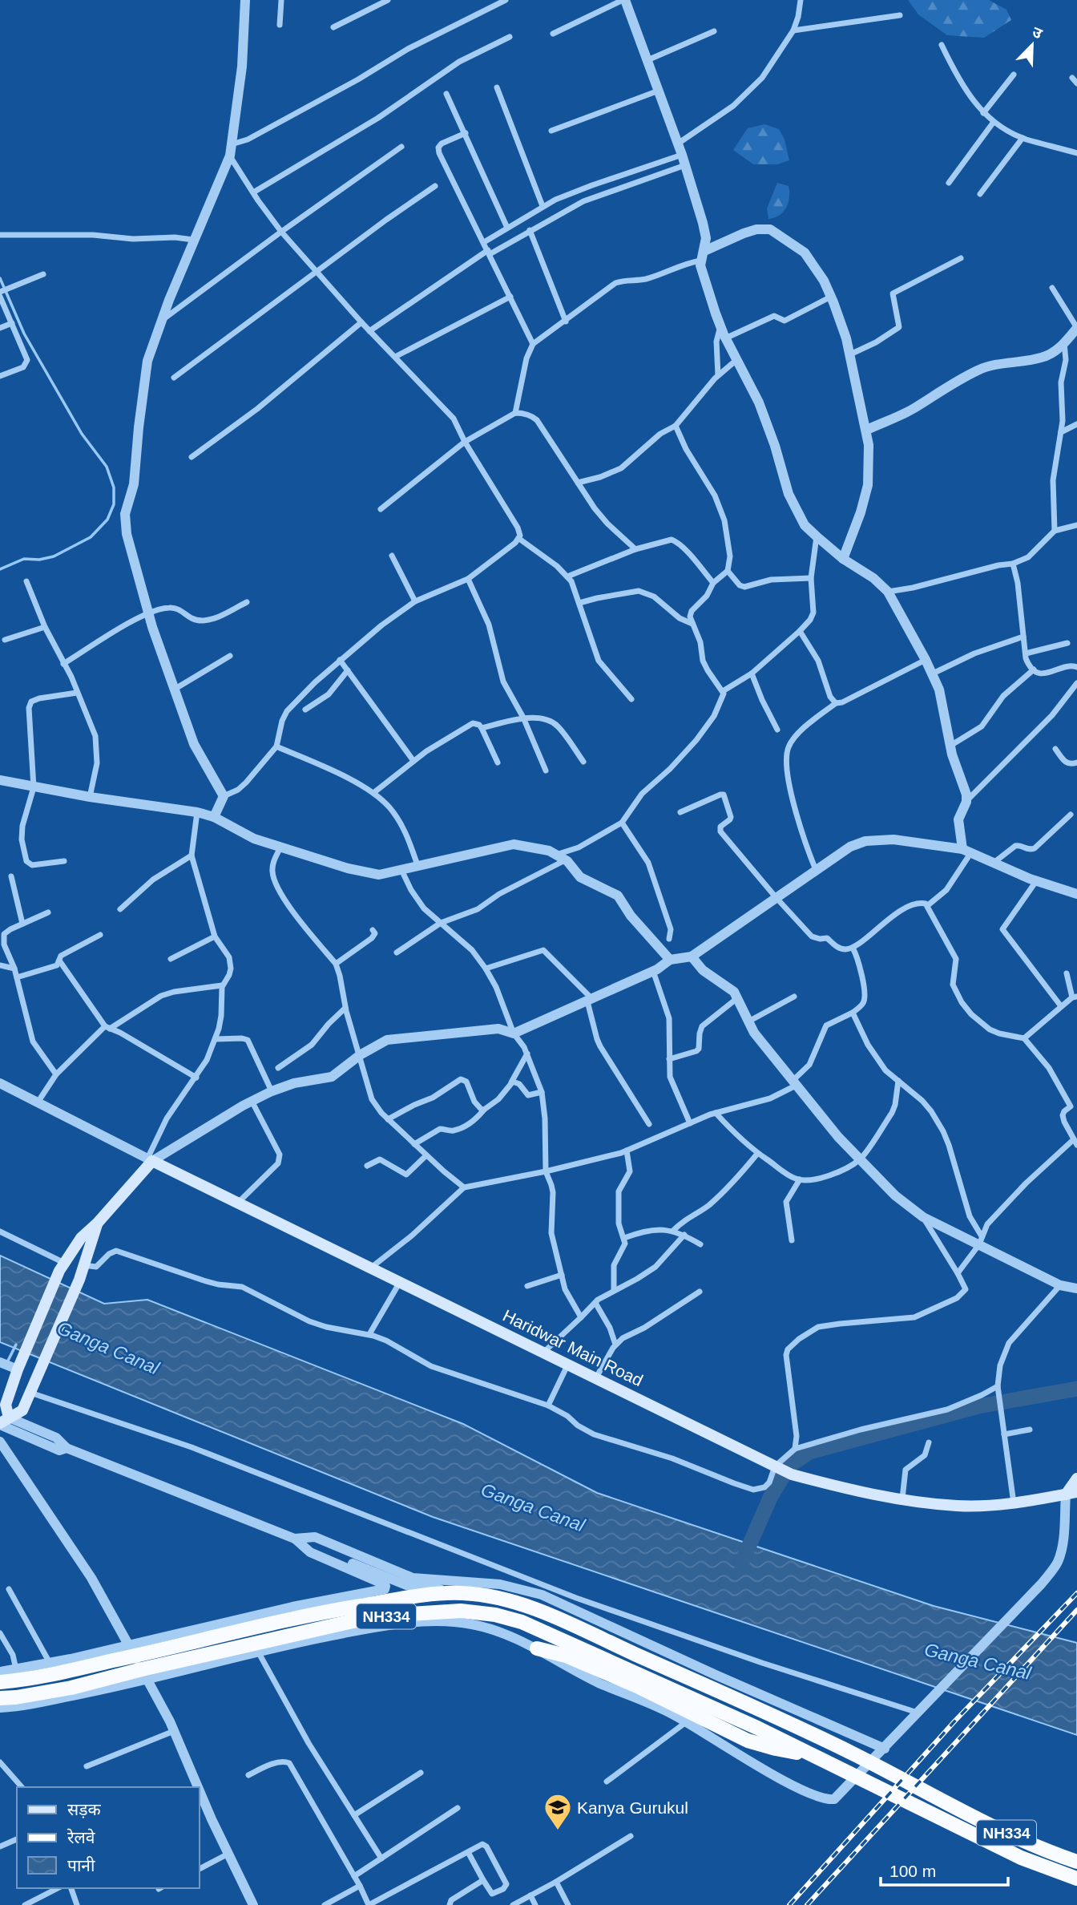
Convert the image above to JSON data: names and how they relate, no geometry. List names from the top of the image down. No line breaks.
{"streets":{"highway":["NH334"],"main road":["Haridwar Main Road"]},"water":["Ganga Canal"],"places":{"school or university":["Kanya Gurukul"]},"legend":["सड़क","रेलवे","पानी"],"scale_bar":"100 m","north":"top right"}
